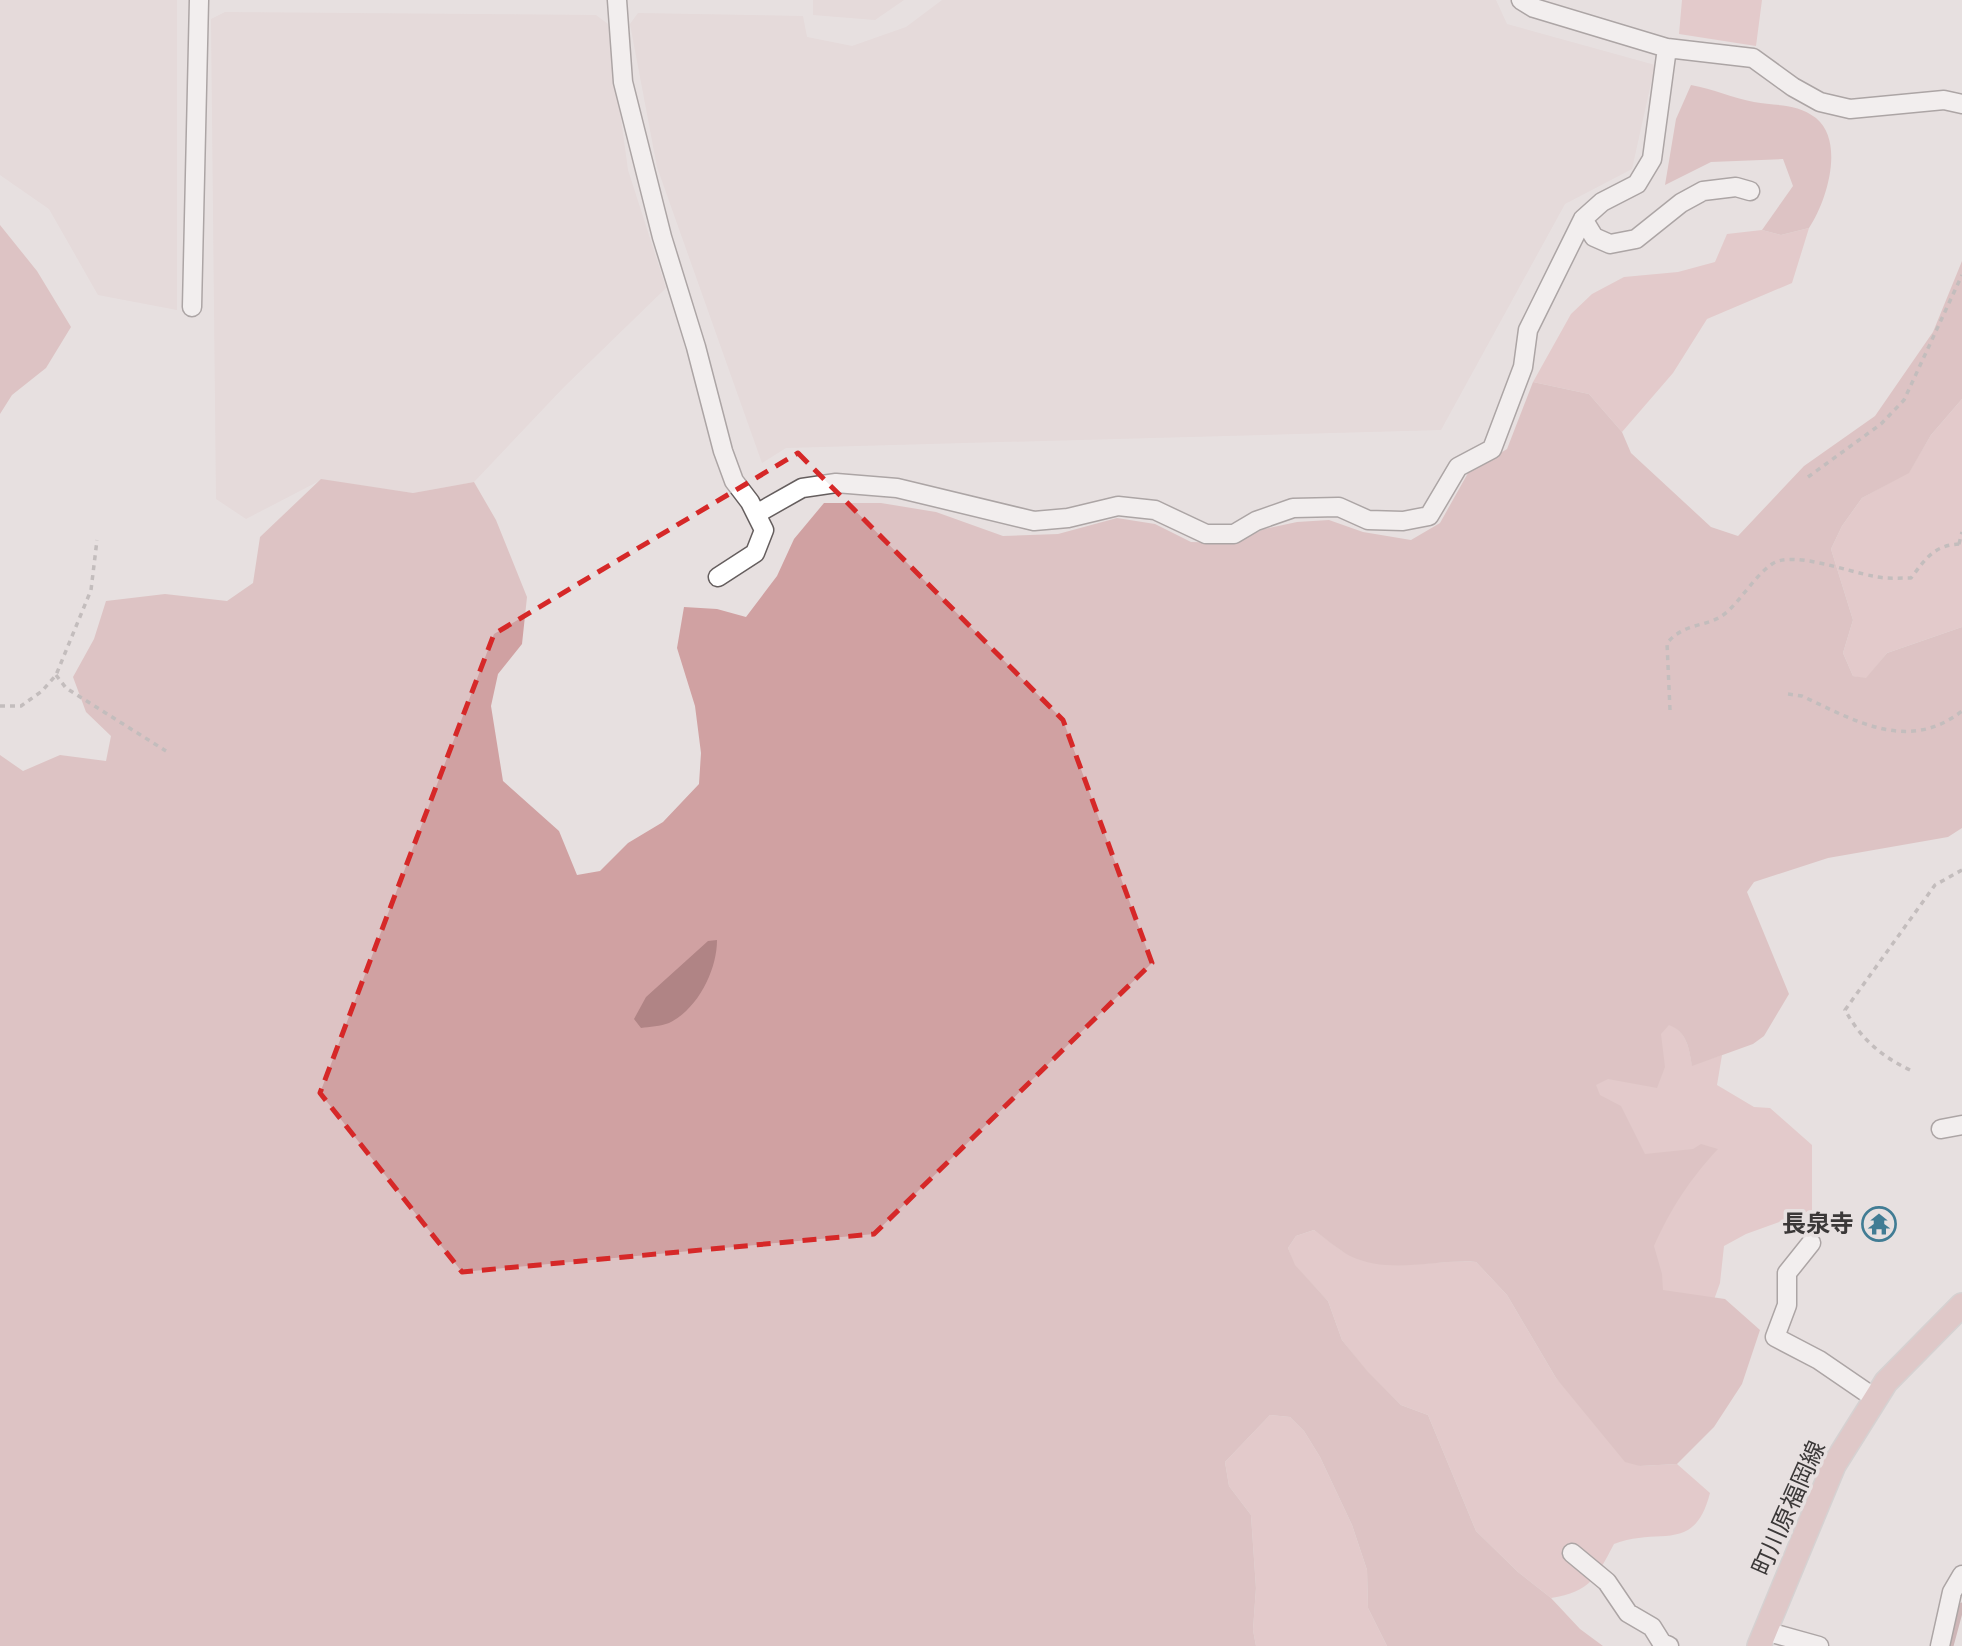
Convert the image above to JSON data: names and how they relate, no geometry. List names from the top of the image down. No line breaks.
{"streets":{"main road":["町川原福岡線"]},"places":{"temple":["長泉寺"]}}
